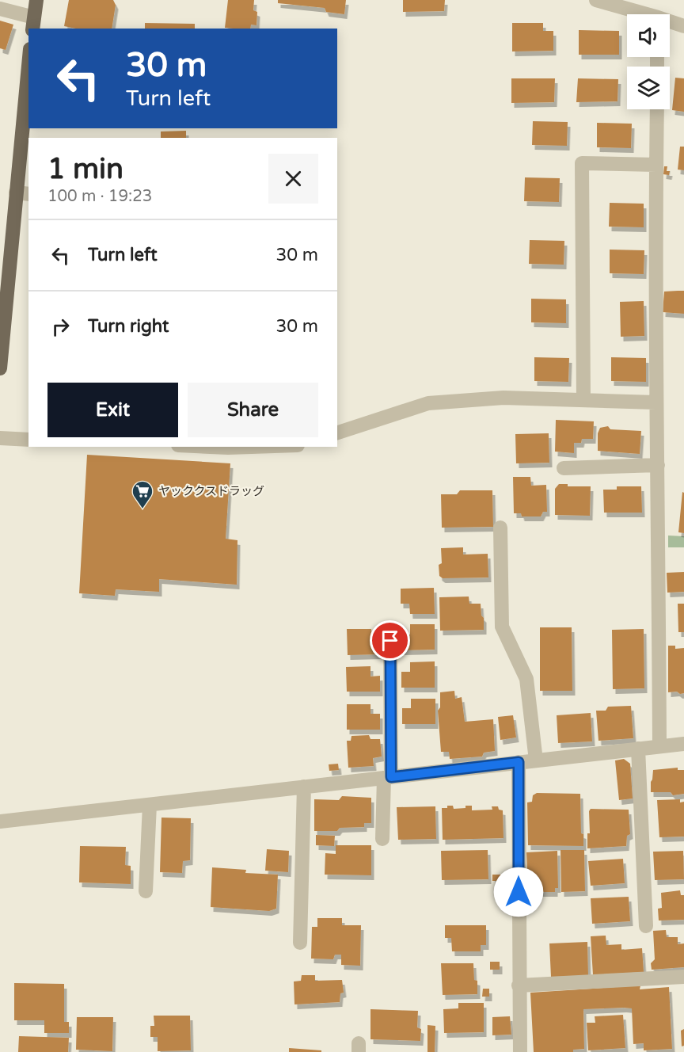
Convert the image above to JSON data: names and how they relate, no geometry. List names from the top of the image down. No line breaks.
{"places":{"supermarket":["ヤッククスドラッグ"]},"page":{"turn":["30 m","Turn left"],"heading":["1 min","100 m · 19:23"],"list":[{"name":"Turn left","value":"30 m"},{"name":"Turn right","value":"30 m"}],"buttons":["Exit","Share"]}}
